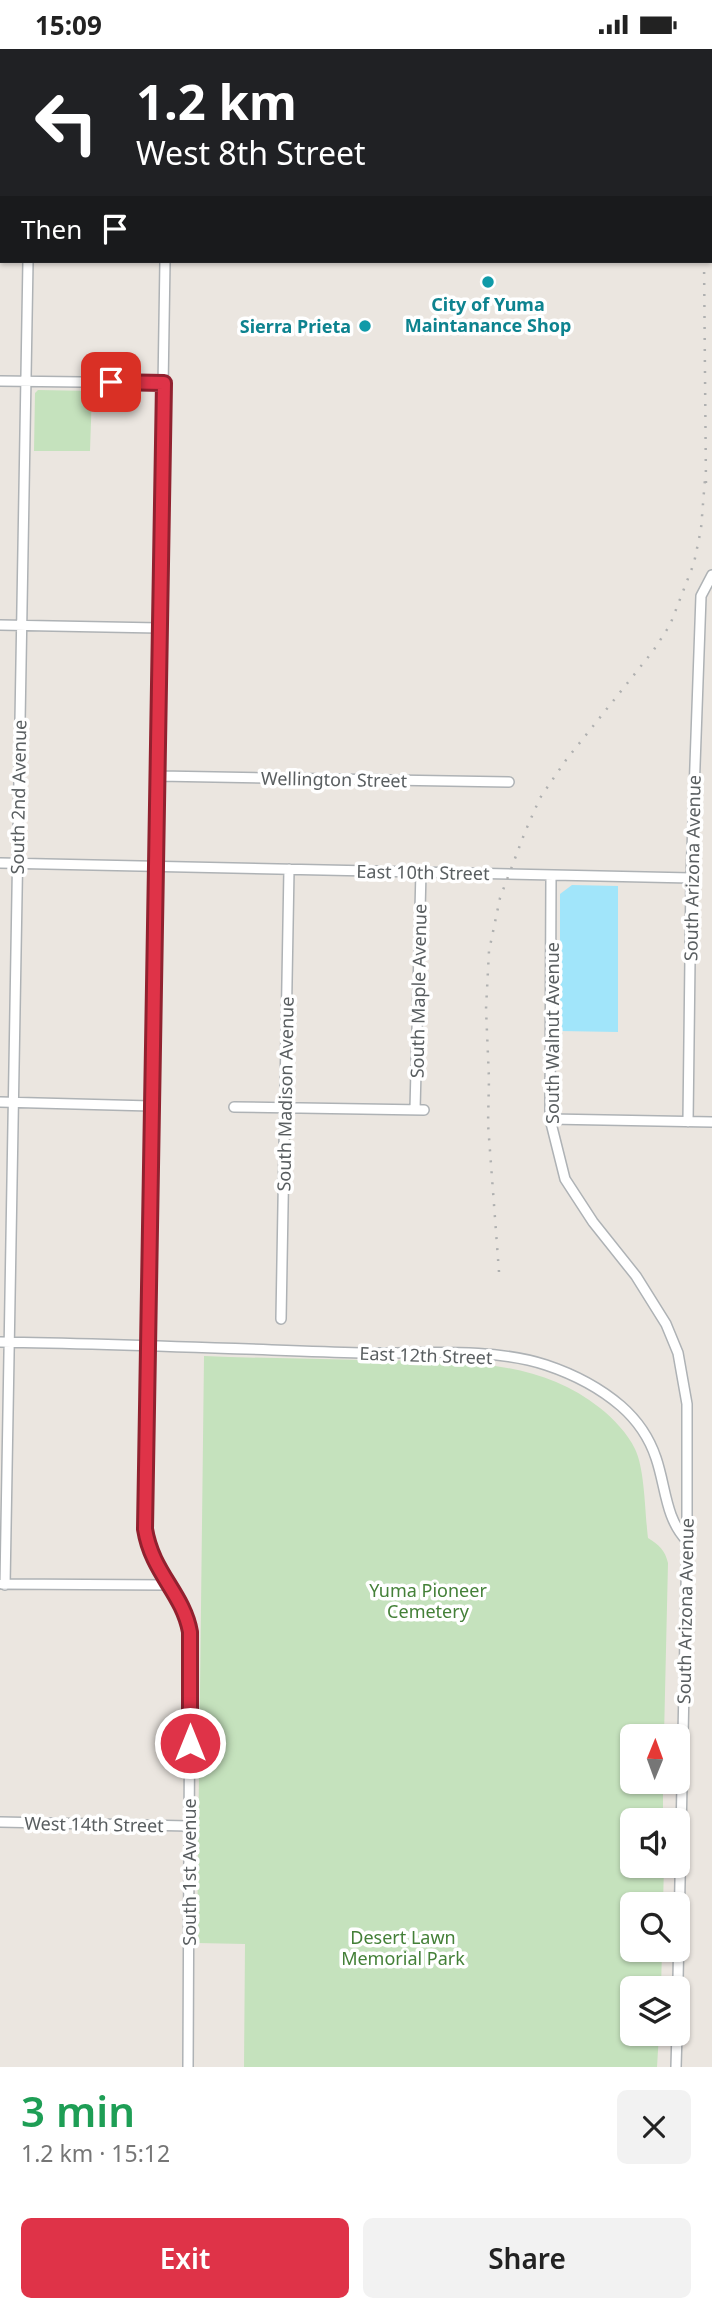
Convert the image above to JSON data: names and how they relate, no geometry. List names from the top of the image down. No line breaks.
{"streets":{"street":["Wellington Street","South 2nd Avenue","South Arizona Avenue","East 10th Street","South Maple Avenue","South Walnut Avenue","South Madison Avenue","East 12th Street","West 14th Street","South 1st Avenue"]},"crossings":[["Wellington Street","South 1st Avenue"],["South 2nd Avenue","East 10th Street"],["South 2nd Avenue","East 12th Street"],["South Arizona Avenue","East 10th Street"],["South Arizona Avenue","South Walnut Avenue"],["South Arizona Avenue","East 12th Street"],["East 10th Street","South Maple Avenue"],["East 10th Street","South Walnut Avenue"],["East 10th Street","South Madison Avenue"],["East 10th Street","South 1st Avenue"],["South Maple Avenue","South Madison Avenue"],["East 12th Street","South 1st Avenue"],["West 14th Street","South 1st Avenue"]],"parks":["Yuma Pioneer Cemetery","Desert Lawn Memorial Park"],"places":["City of Yuma Maintanance Shop","Sierra Prieta"],"north":"top","page":{"status":"15:09","turn":["1.2 km","West 8th Street"],"then":"Then","heading":["3 min","1.2 km · 15:12"],"buttons":["Exit","Share"]}}
